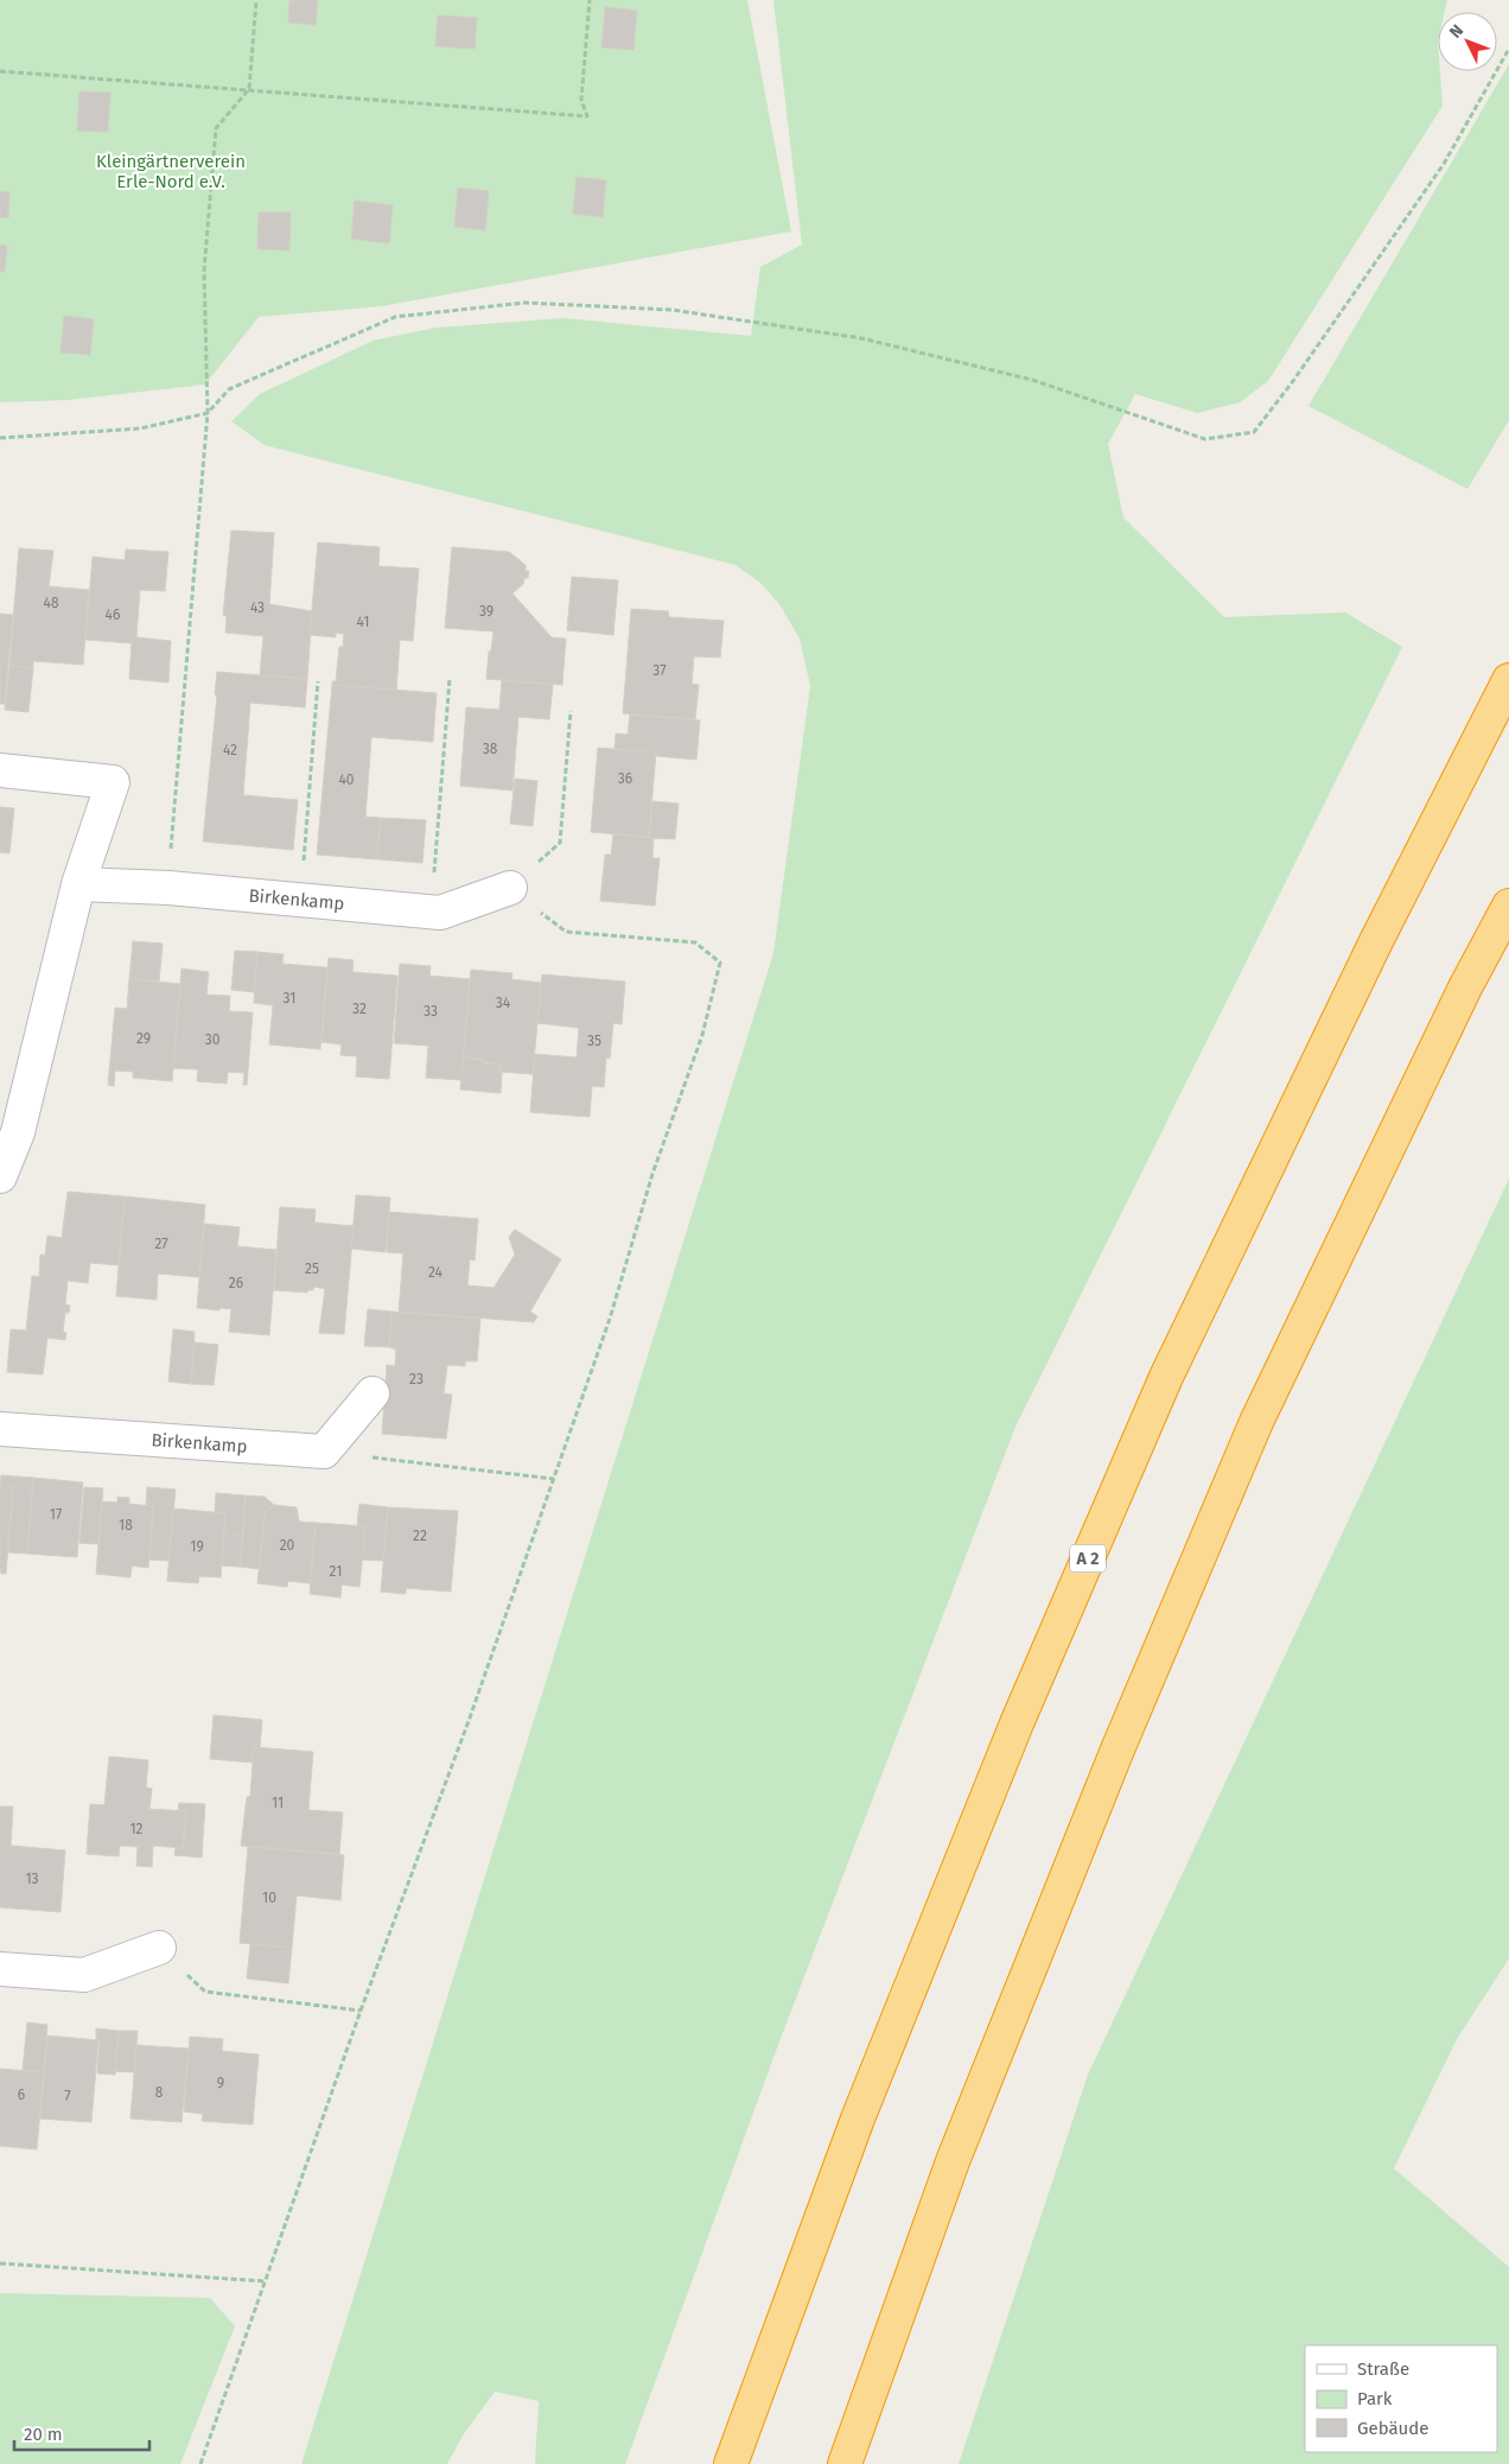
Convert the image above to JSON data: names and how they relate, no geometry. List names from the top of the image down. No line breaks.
{"streets":{"highway":["A 2"],"street":["Birkenkamp"]},"parks":["Kleingärtnerverein Erle-Nord e.V."],"house_numbers":["48","43","39","46","41","37","38","42","36","40","31","34","32","33","29","30","35","27","25","24","26","23","17","18","22","20","19","21","11","12","13","10","9","8","6","7"],"legend":["Straße","Park","Gebäude"],"scale_bar":"20 m","north":"top left"}
